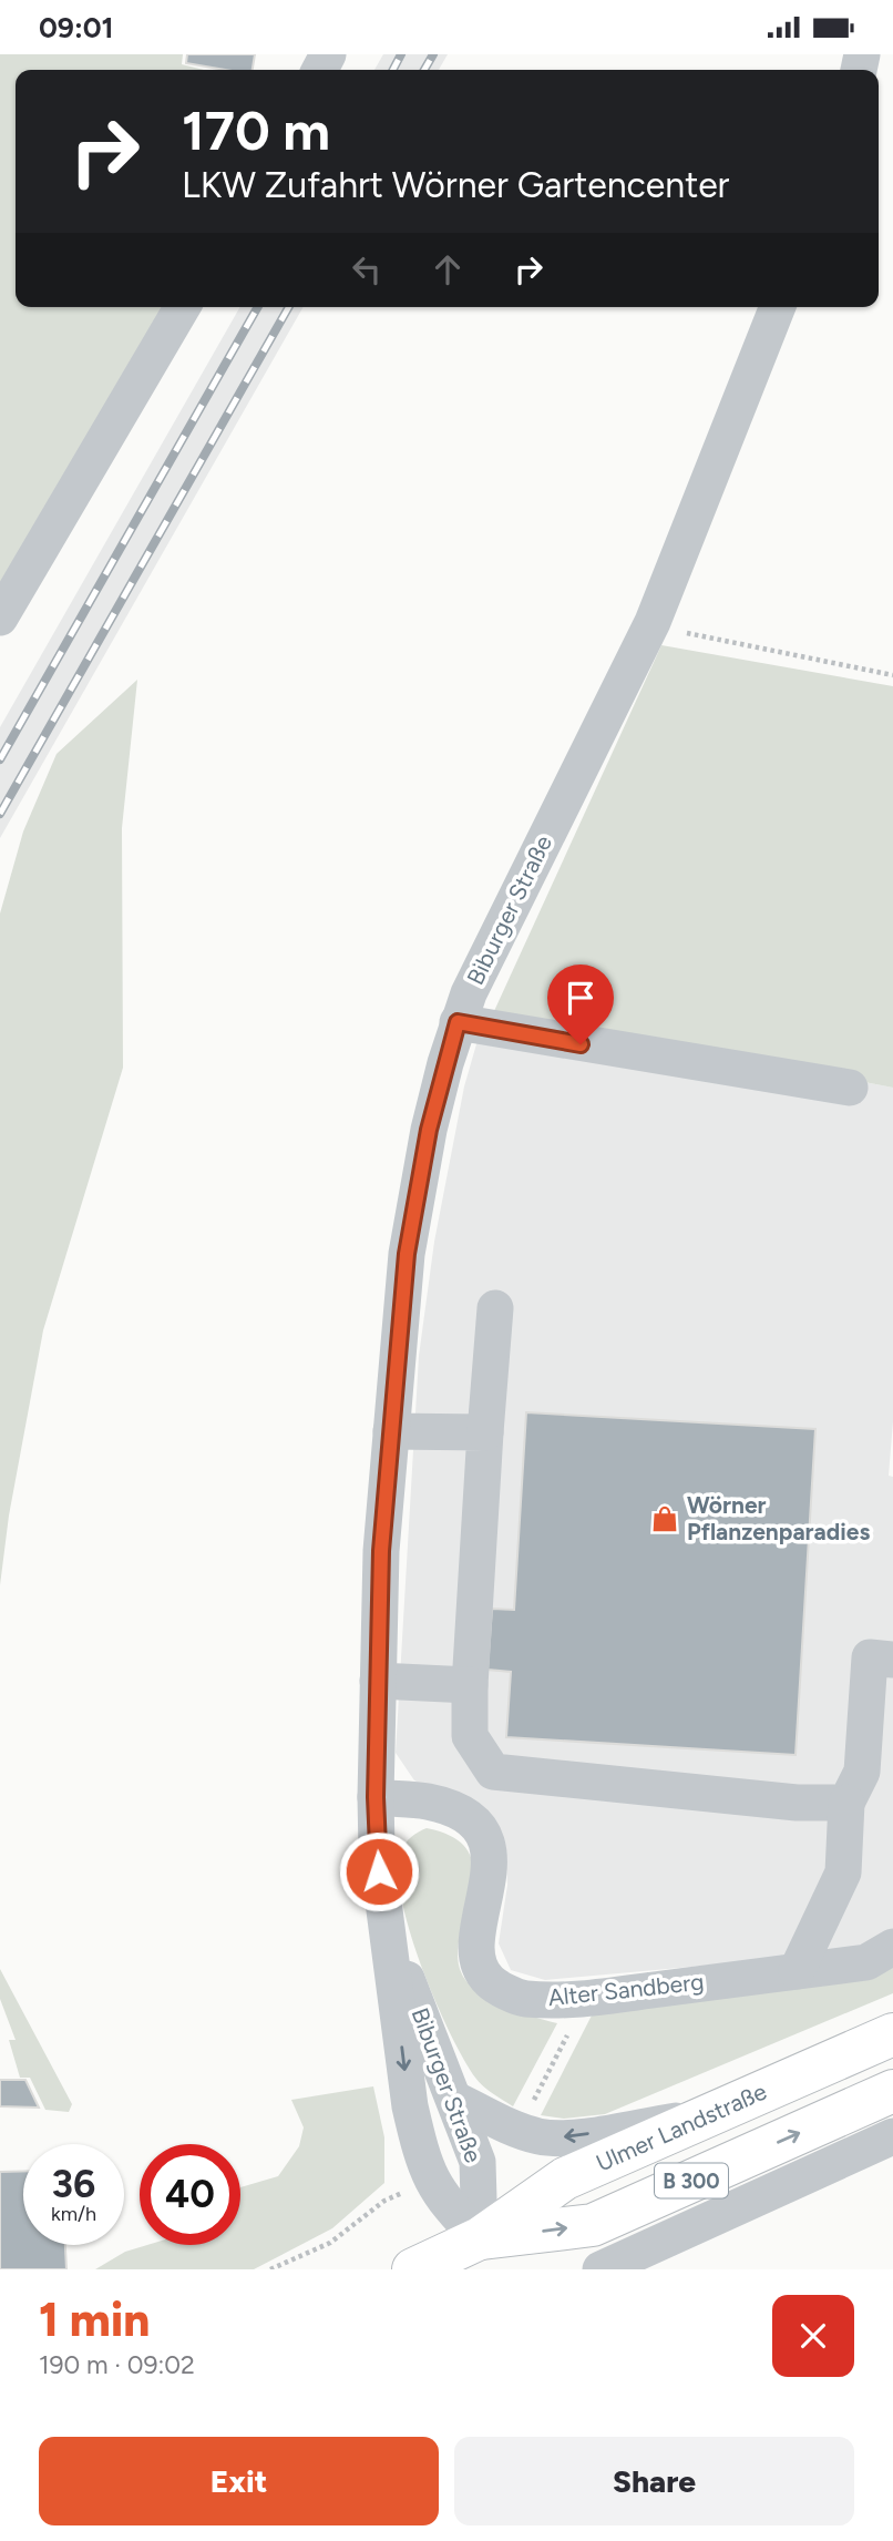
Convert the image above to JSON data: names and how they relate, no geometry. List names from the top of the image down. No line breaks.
{"streets":{"main road":["Ulmer Landstraße","B 300"],"street":["Biburger Straße","Alter Sandberg"]},"crossings":[["Biburger Straße","Alter Sandberg"],["Biburger Straße","Ulmer Landstraße"]],"places":{"shop":["Wörner Pflanzenparadies"]},"page":{"status":"09:01","turn":["170 m","LKW Zufahrt Wörner Gartencenter"],"speed":"36 km/h","limit":"40","heading":["1 min","190 m · 09:02"],"buttons":["Exit","Share"]}}
